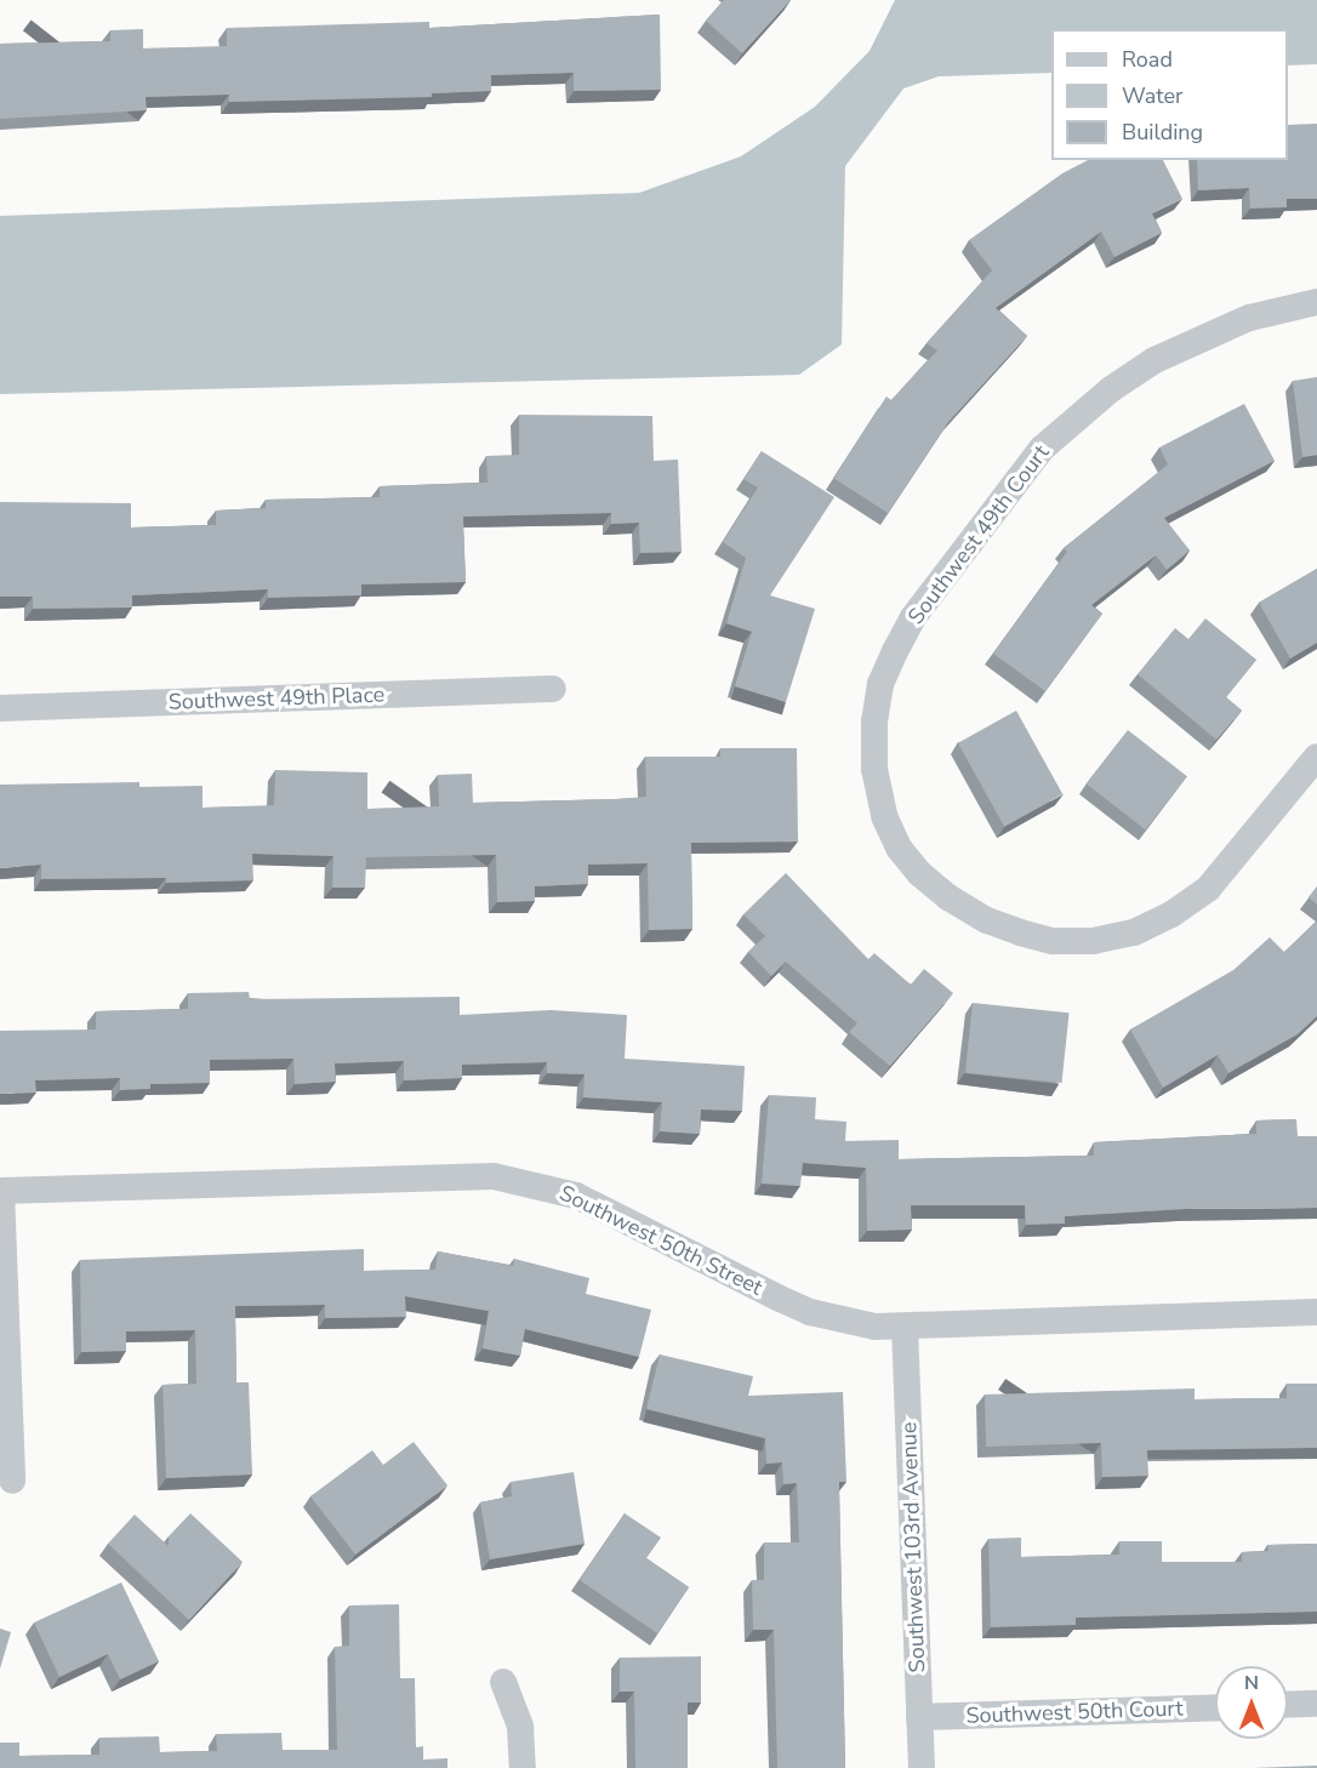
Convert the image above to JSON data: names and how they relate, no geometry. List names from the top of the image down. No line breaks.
{"streets":{"street":["Southwest 49th Court","Southwest 49th Place","Southwest 50th Street","Southwest 103rd Avenue","Southwest 50th Court"]},"crossings":[["Southwest 50th Street","Southwest 103rd Avenue"],["Southwest 103rd Avenue","Southwest 50th Court"]],"legend":["Road","Water","Building"],"north":"top"}
